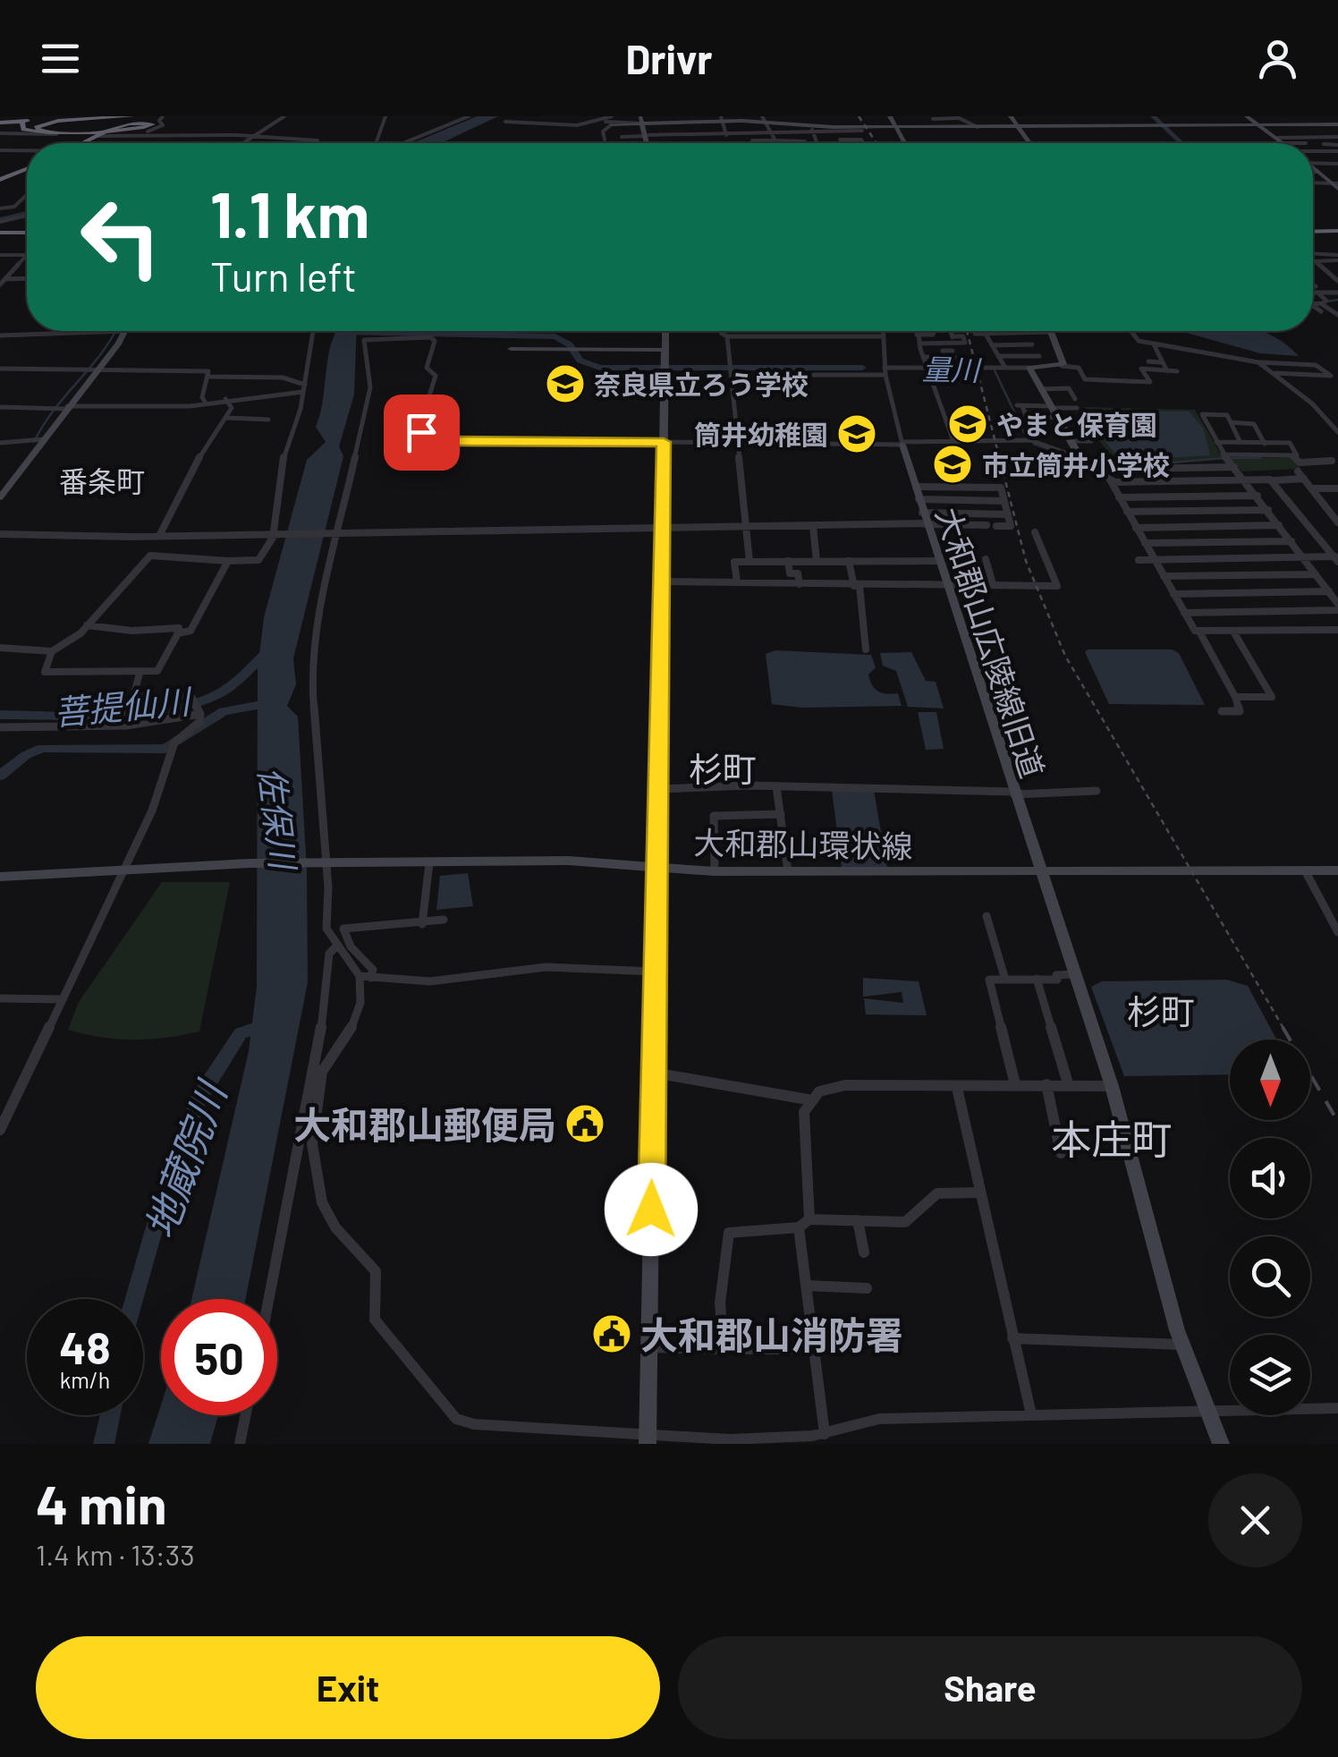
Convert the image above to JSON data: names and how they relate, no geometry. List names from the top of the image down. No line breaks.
{"streets":{"street":["大和郡山広陵線旧道","大和郡山環状線"]},"crossings":[["大和郡山広陵線旧道","大和郡山環状線"]],"districts":["番条町","杉町","杉町","本庄町"],"water":["量川","菩提仙川","佐保川","地蔵院川"],"places":{"school or university":["奈良県立ろう学校","やまと保育園","筒井幼稚園","市立筒井小学校"],"public building":["大和郡山郵便局","大和郡山消防署"]},"north":"bottom","page":{"header":"Drivr","turn":["1.1 km","Turn left"],"speed":"48 km/h","limit":"50","heading":["4 min","1.4 km · 13:33"],"buttons":["Exit","Share"]}}
